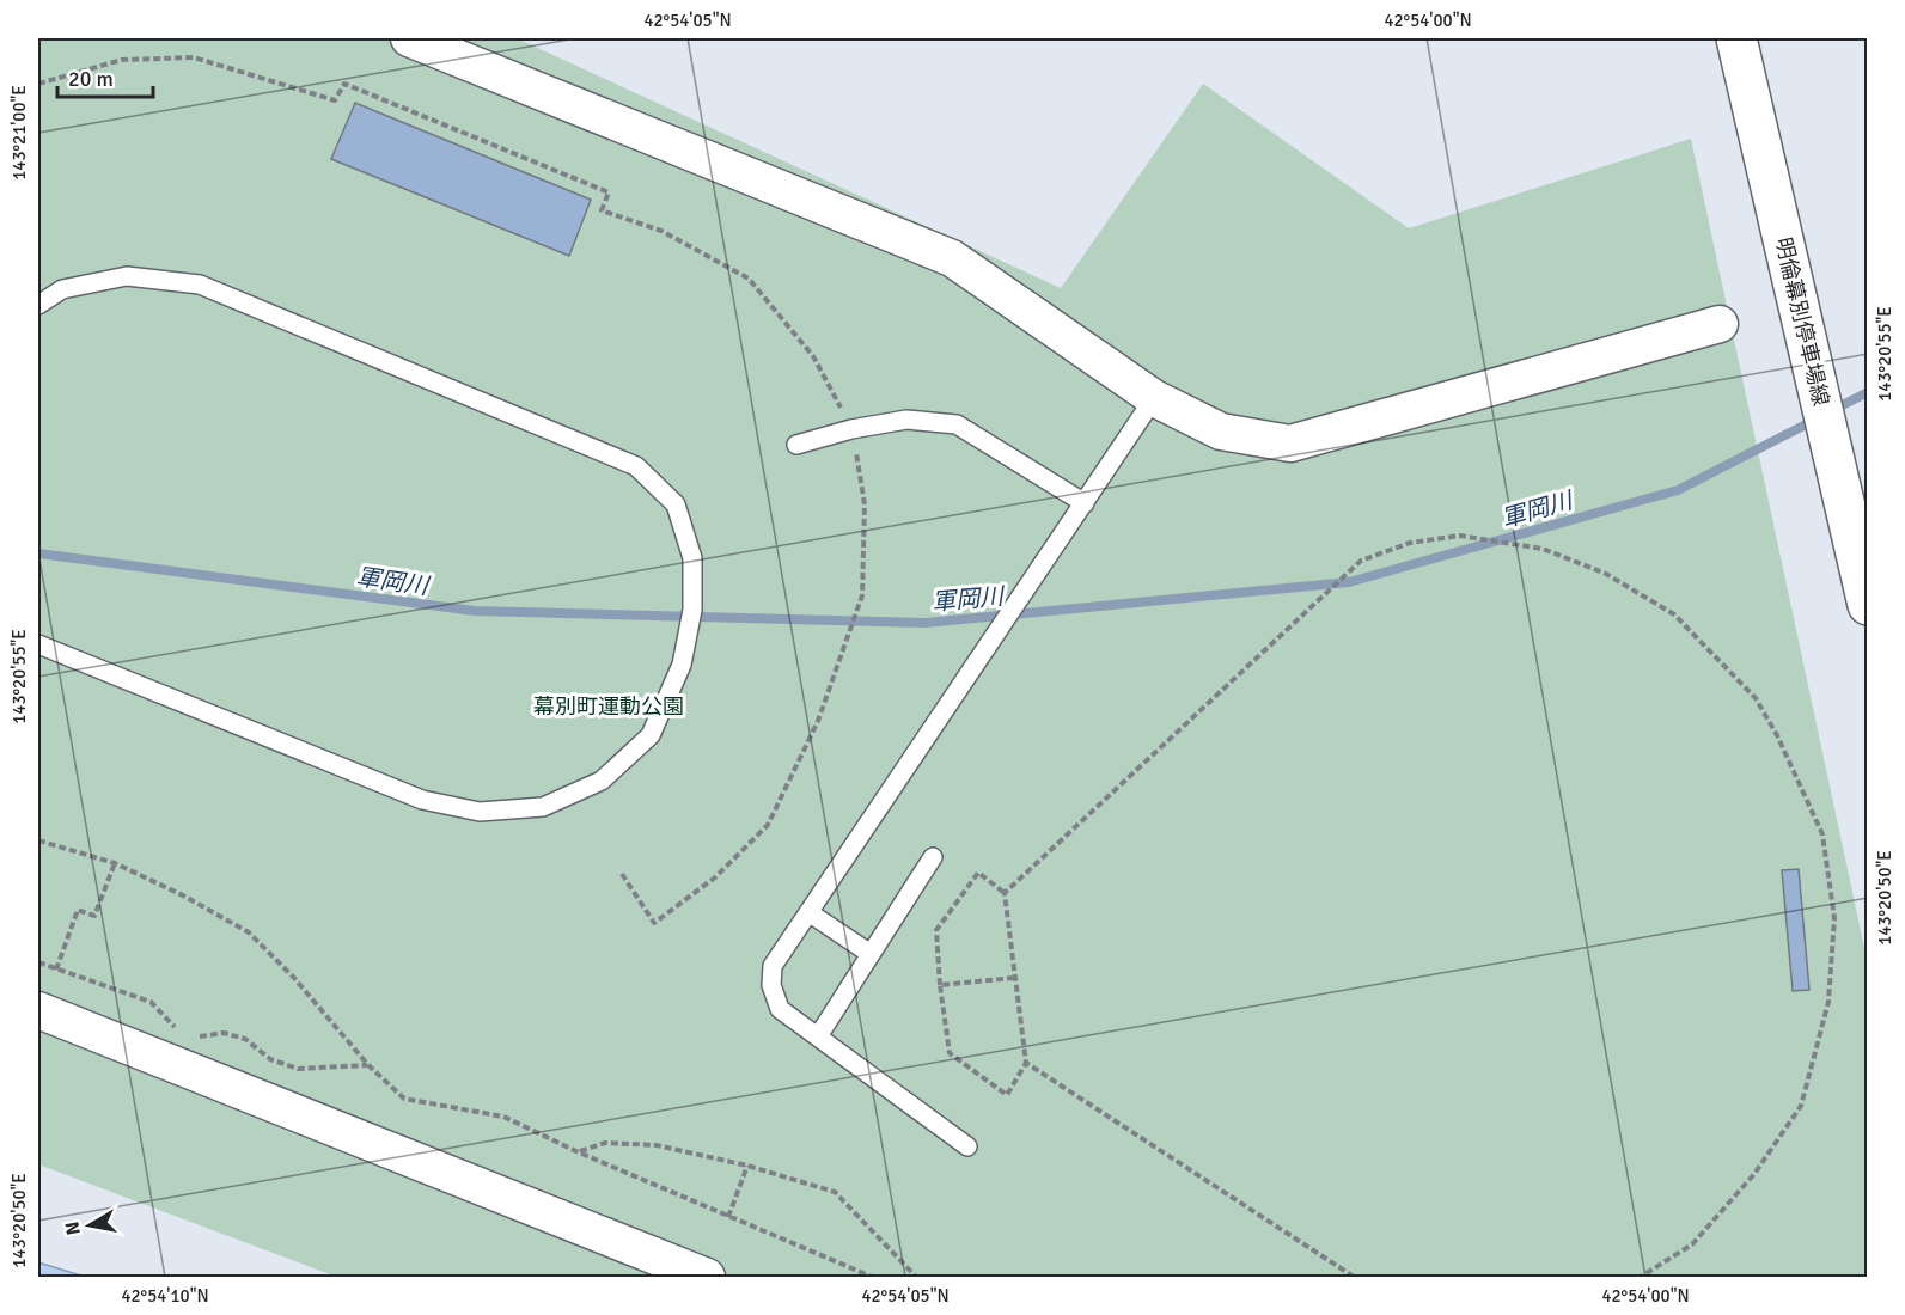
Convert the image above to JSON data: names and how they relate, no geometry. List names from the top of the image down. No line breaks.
{"streets":{"main road":["明倫幕別停車場線"]},"water":["軍岡川"],"parks":["幕別町運動公園"],"scale_bar":"20 m","north":"left","coordinates":["42°54'05\"N","42°54'00\"N","143°21'00\"E","143°20'55\"E","143°20'50\"E","42°54'10\"N"]}
